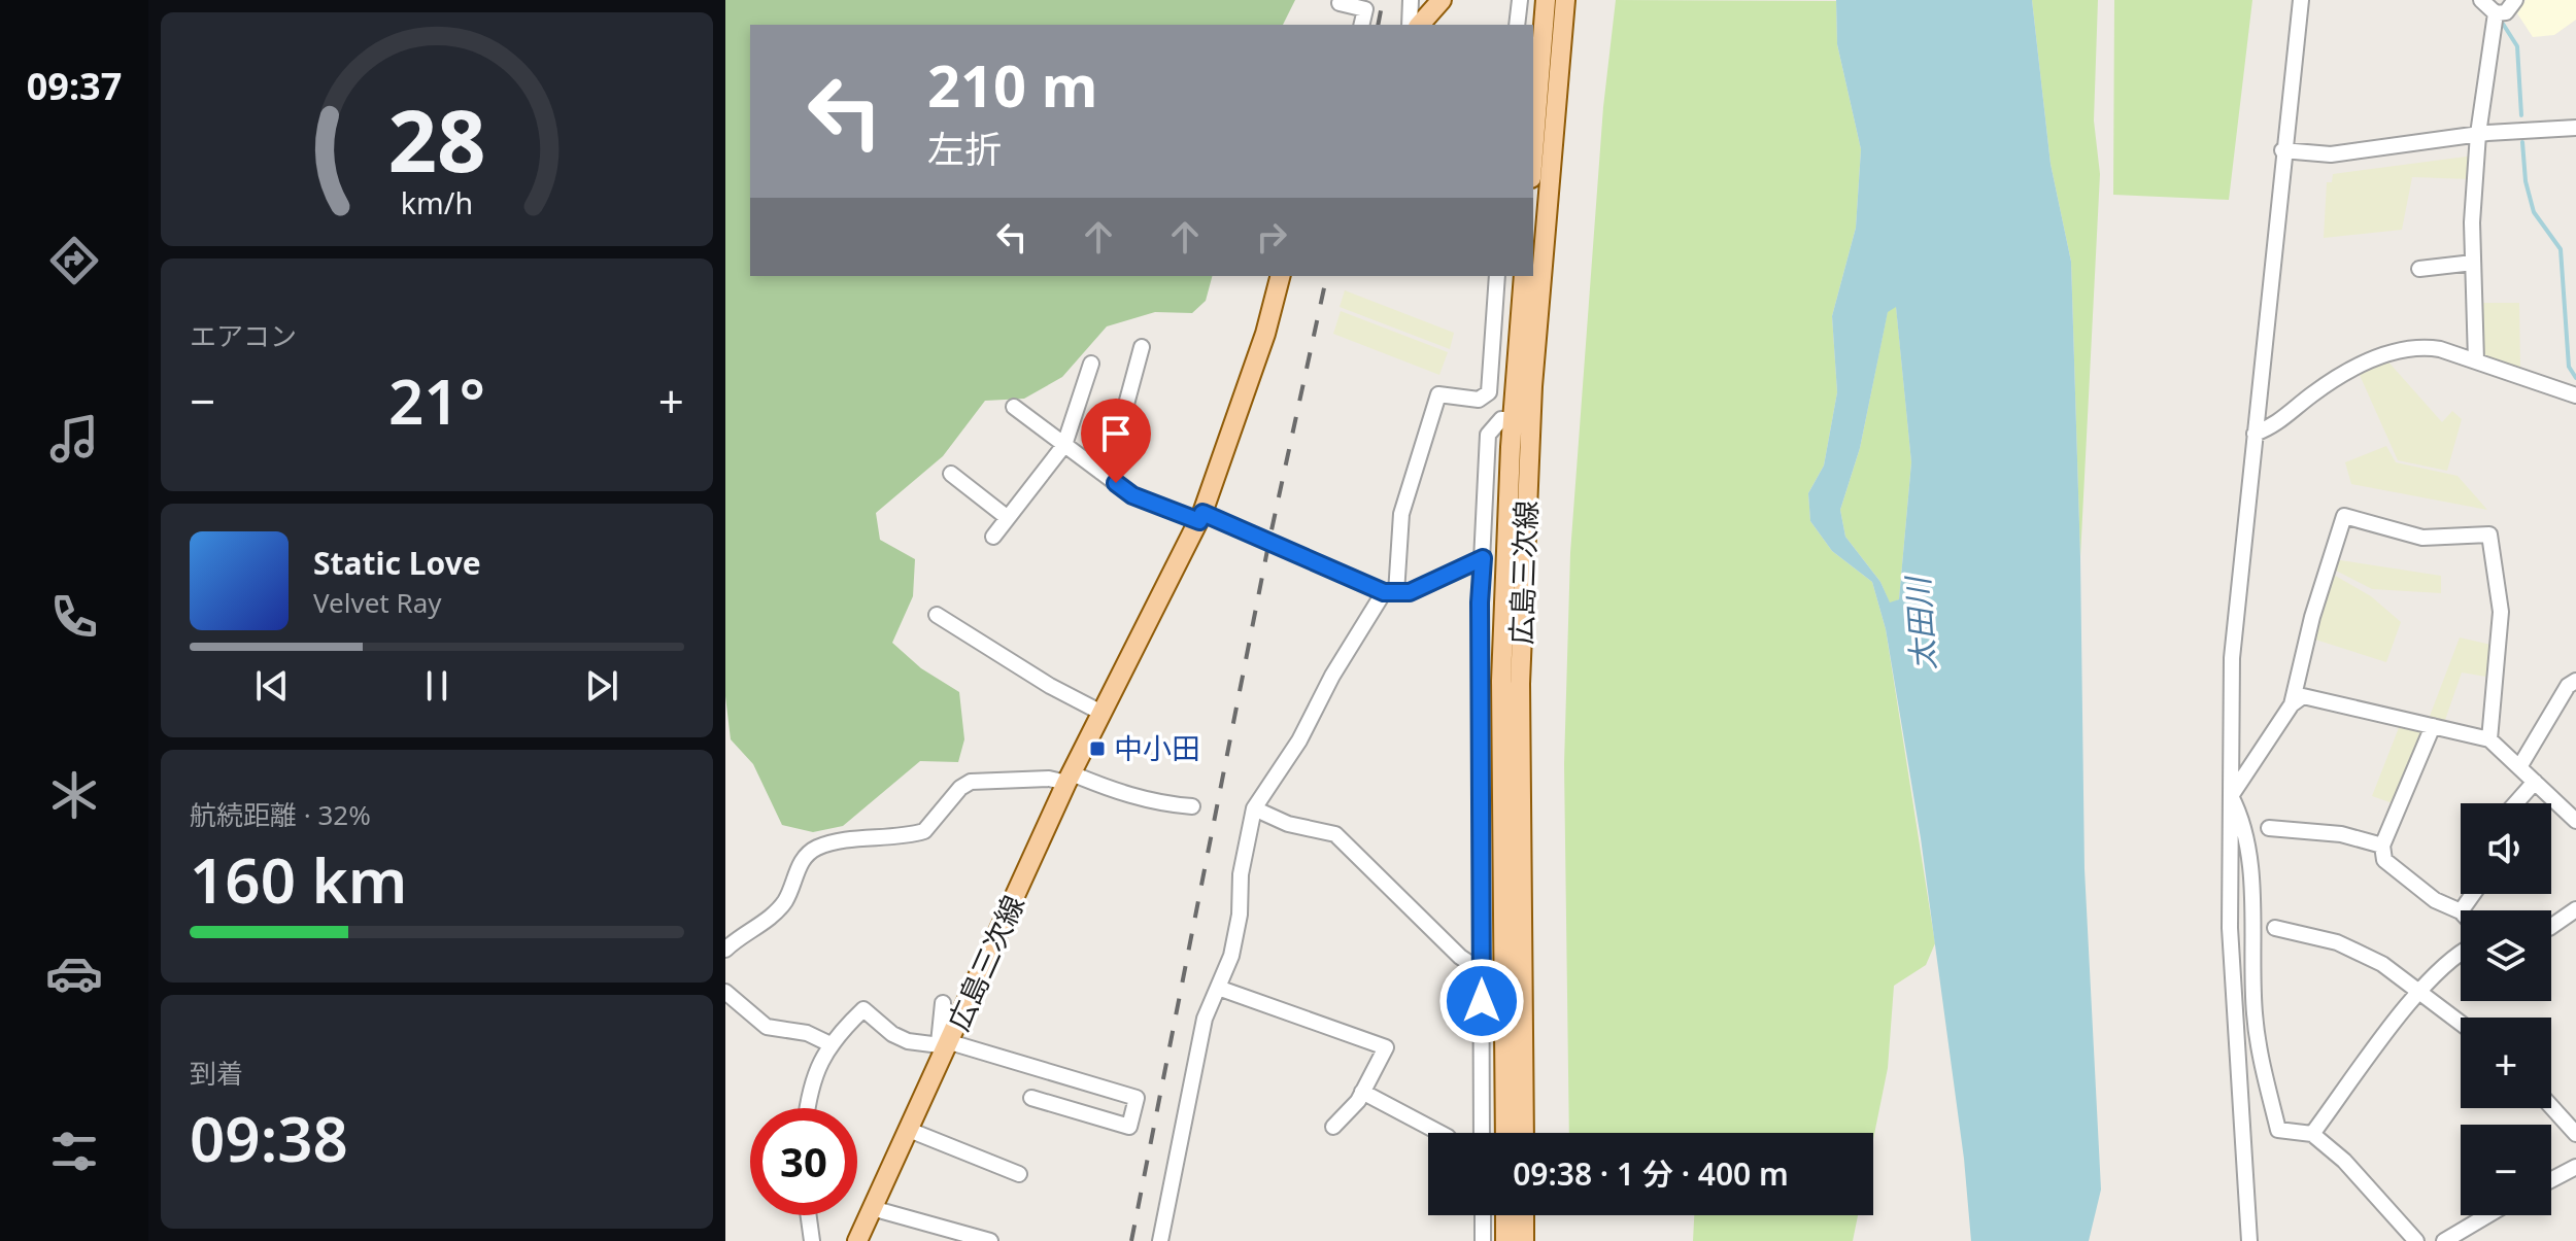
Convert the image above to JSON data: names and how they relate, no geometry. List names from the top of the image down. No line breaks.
{"streets":{"main road":["広島三次線"]},"water":["太田川"],"places":{"transit":["中小田"]},"page":{"tabs":"09:37","turn":["210 m","左折"],"tile":["エアコン",["航続距離 · 32%","160 km"],["到着","09:38"]],"heat":["−","21°","+"],"song":["Static Love","Velvet Ray"],"map_buttons":["+","−"],"limit":"30","trip":"09:38 · 1 分 · 400 m","gauge":["28","km/h"]}}
